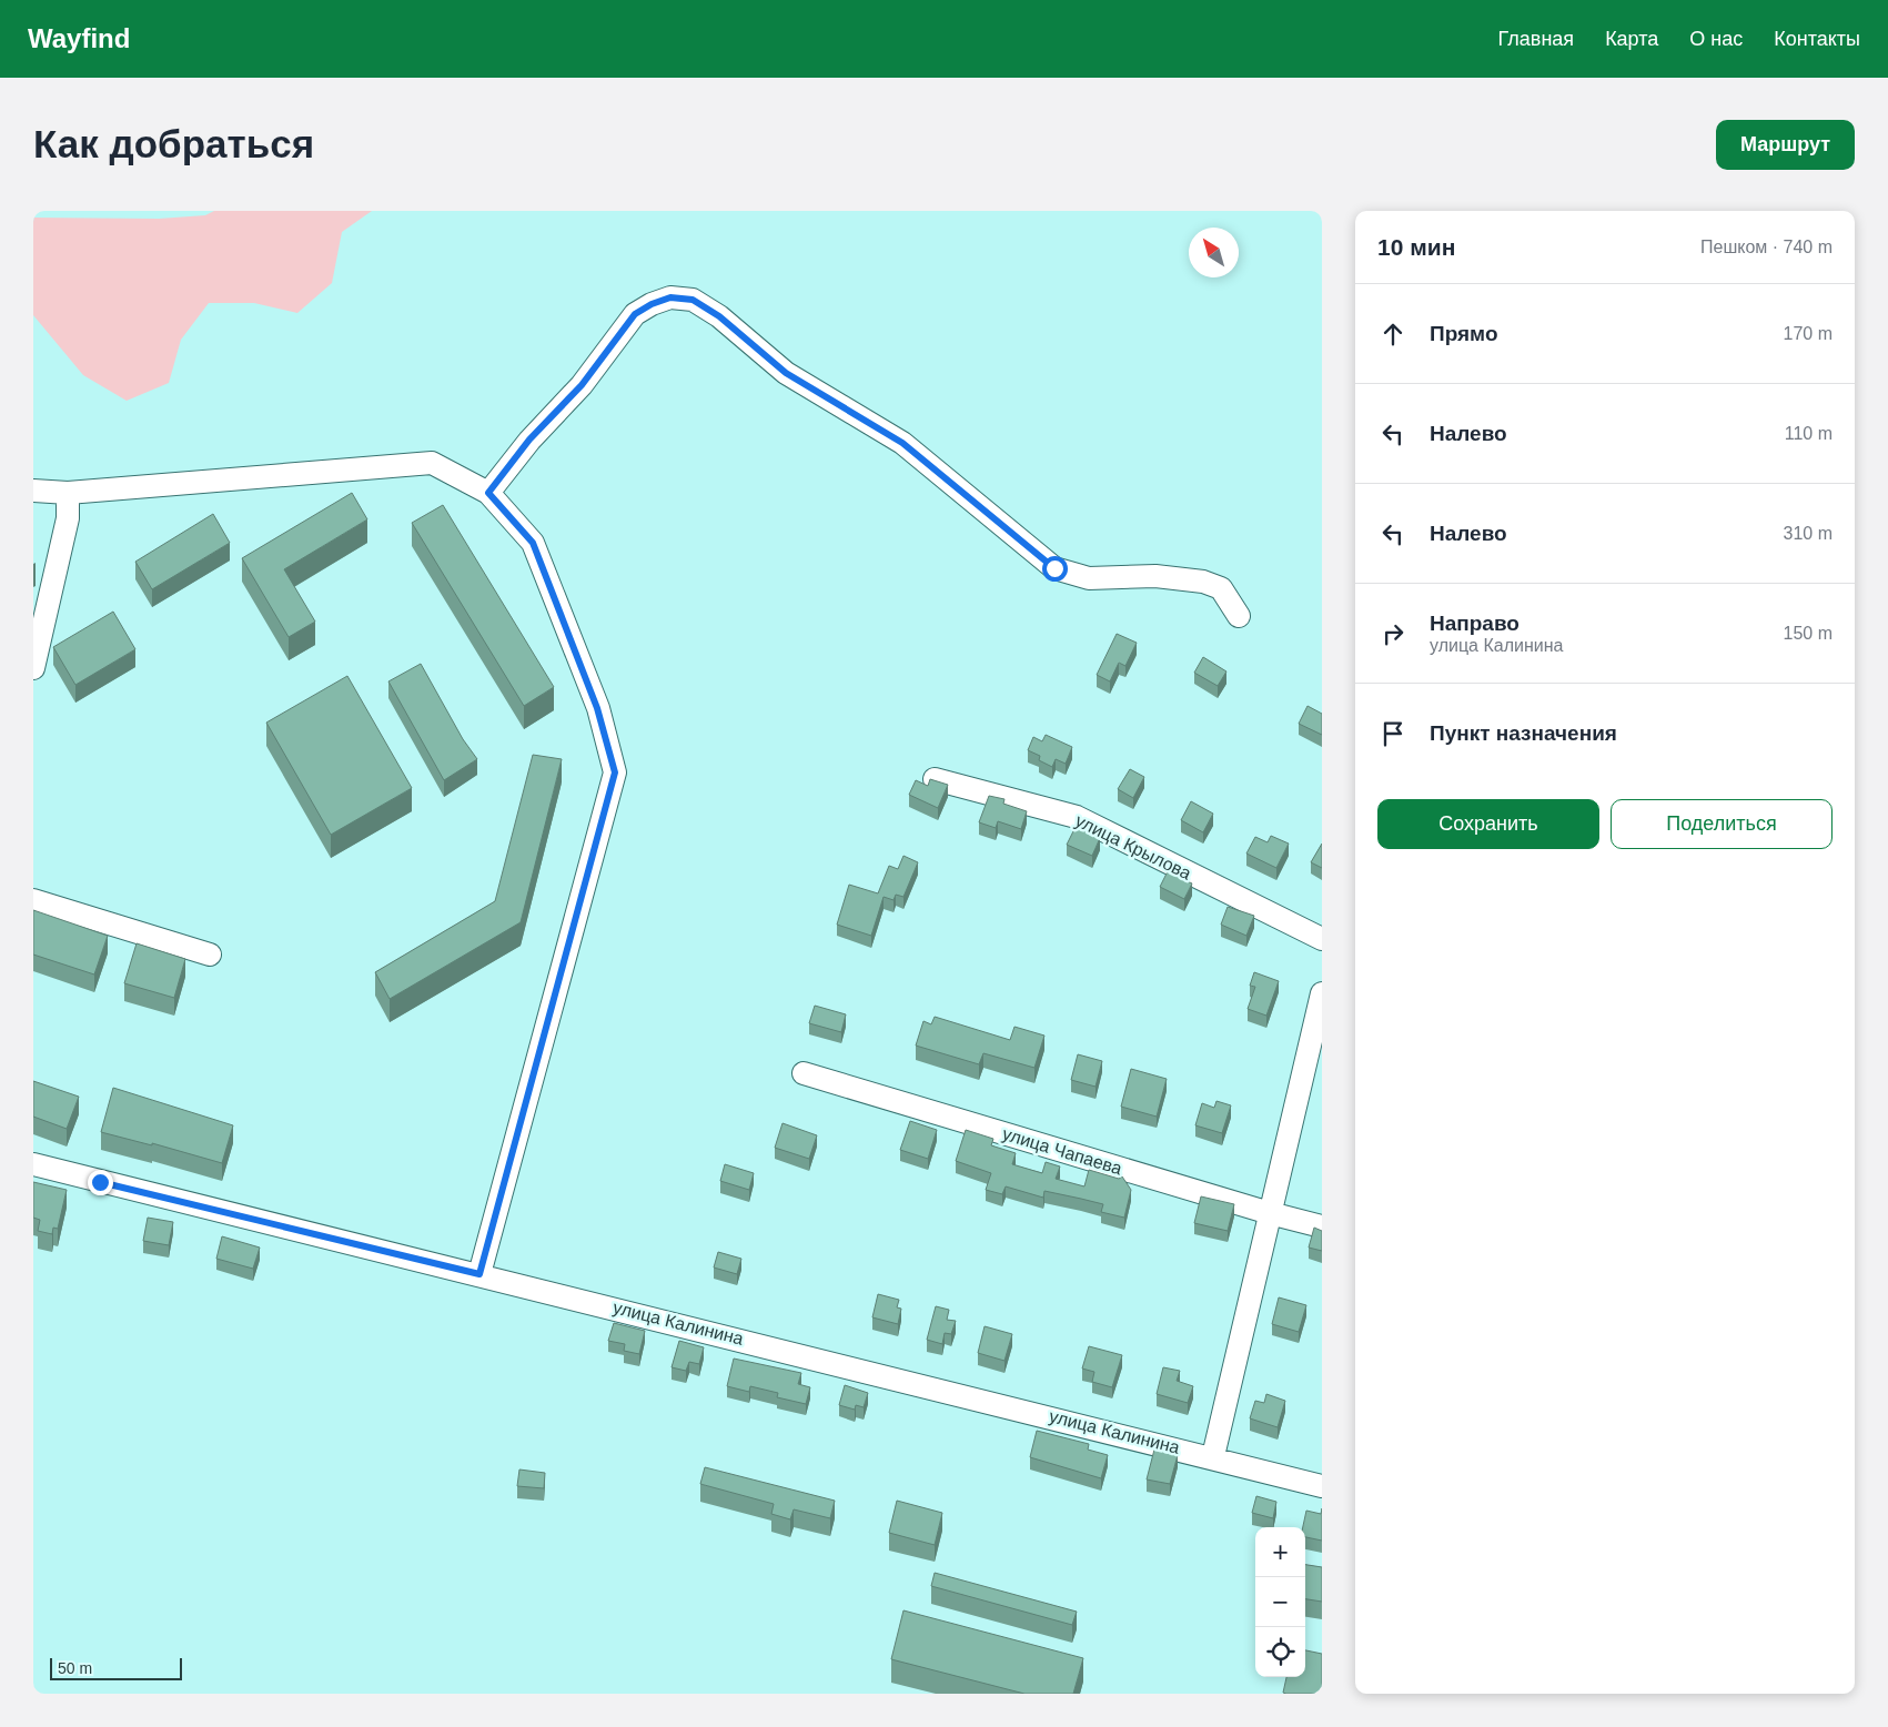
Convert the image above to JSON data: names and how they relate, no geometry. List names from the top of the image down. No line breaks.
{"streets":{"street":["улица Крылова","улица Чапаева","улица Калинина"]},"scale_bar":"50 m","north":"top left","page":{"header":"Wayfind","nav":["Главная","Карта","О нас","Контакты"],"buttons":["Маршрут",["Сохранить","Поделиться"]],"title":"Как добраться","heading":["10 мин","Пешком · 740 m"],"list":[["Прямо","170 m"],["Налево","110 m"],["Налево","310 m"],["Направо","улица Калинина","150 m"],"Пункт назначения"],"map_buttons":["+","−"],"scale":"50 m"}}
